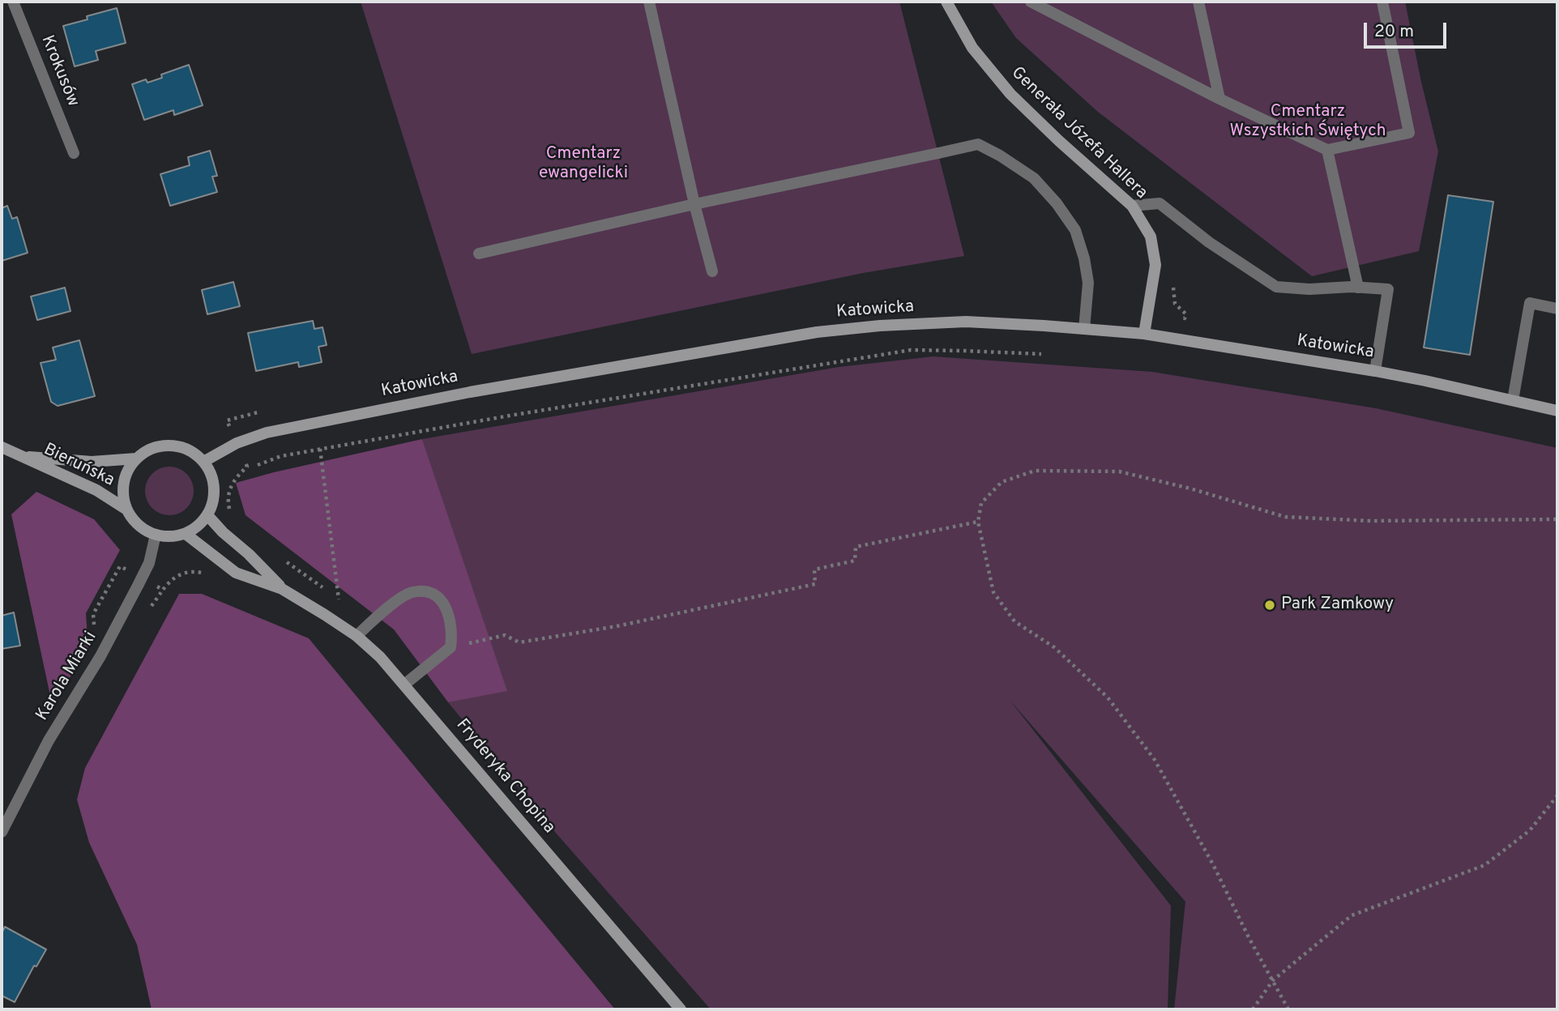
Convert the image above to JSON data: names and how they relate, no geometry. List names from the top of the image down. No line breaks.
{"streets":{"street":["Krokusów","Generała Józefa Hallera","Katowicka","Bieruńska","Karola Miarki","Fryderyka Chopina"]},"crossings":[["Generała Józefa Hallera","Katowicka"],["Katowicka","Bieruńska"],["Katowicka","Karola Miarki"],["Katowicka","Fryderyka Chopina"],["Bieruńska","Karola Miarki"],["Bieruńska","Fryderyka Chopina"],["Karola Miarki","Fryderyka Chopina"]],"parks":["Cmentarz Wszystkich Świętych","Cmentarz ewangelicki"],"places":["Park Zamkowy"],"scale_bar":"20 m"}
